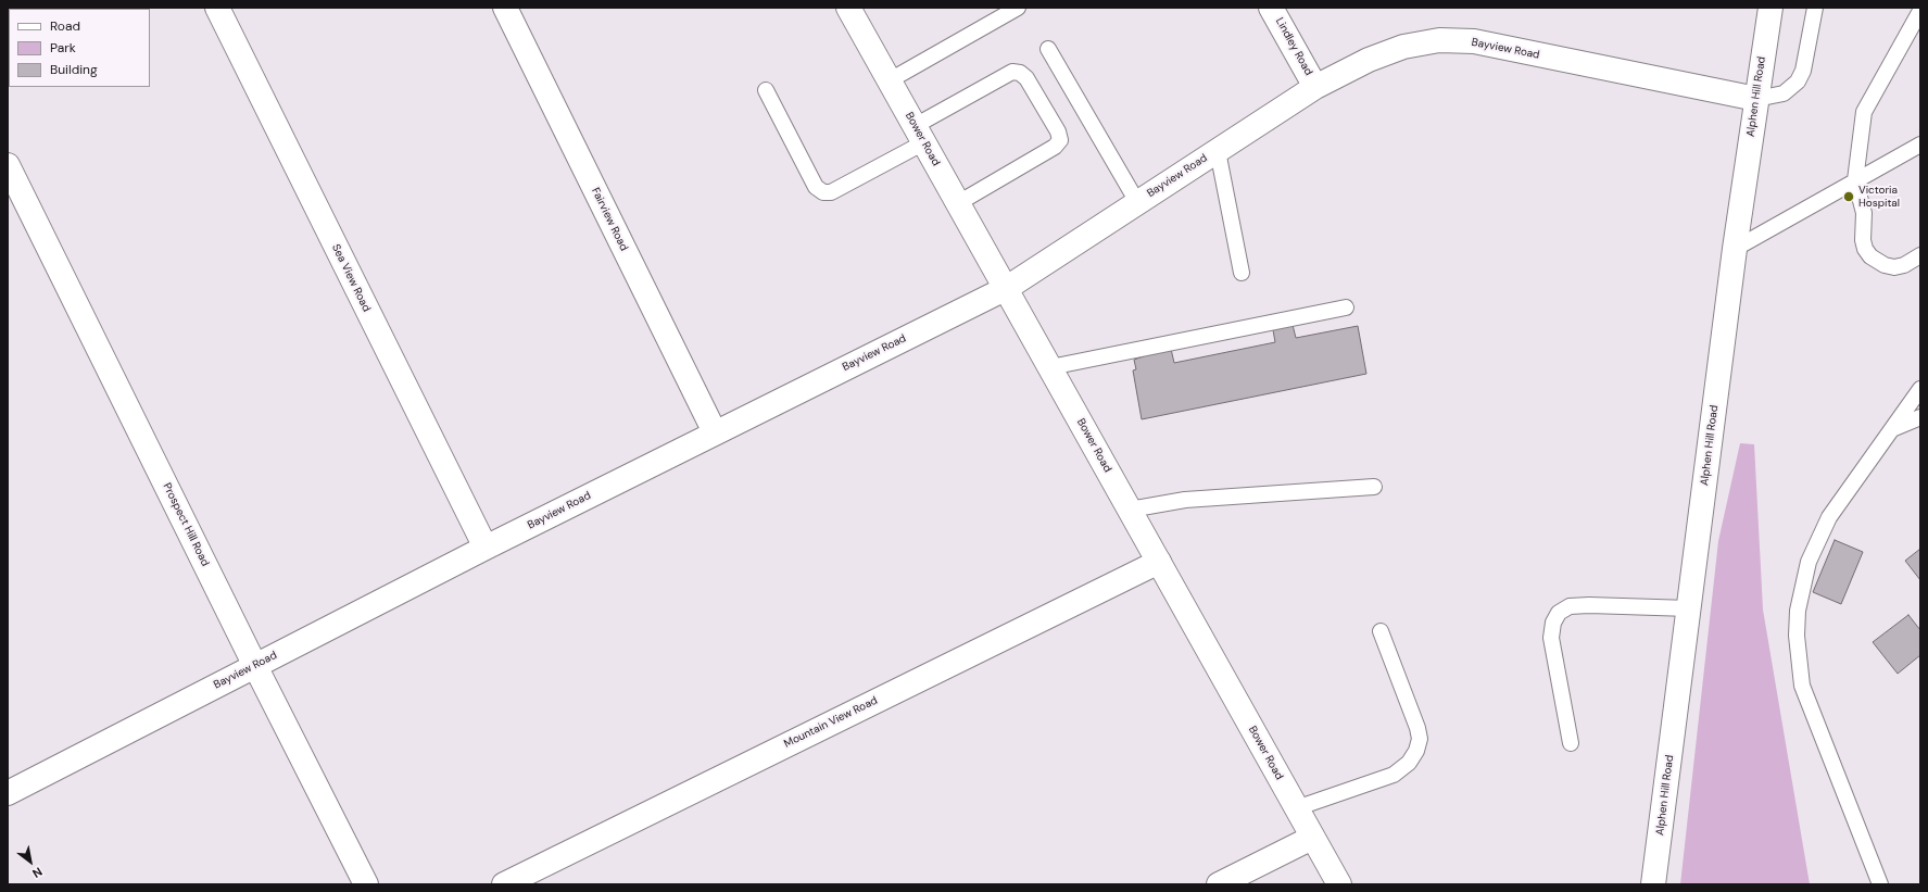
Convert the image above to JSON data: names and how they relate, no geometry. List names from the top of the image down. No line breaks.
{"streets":{"street":["Lindley Road","Bayview Road","Alphen Hill Road","Bower Road","Fairview Road","Sea View Road","Prospect Hill Road","Mountain View Road"]},"crossings":[["Lindley Road","Bayview Road"],["Bayview Road","Alphen Hill Road"],["Bayview Road","Bower Road"],["Bayview Road","Fairview Road"],["Bayview Road","Sea View Road"],["Bayview Road","Prospect Hill Road"],["Bower Road","Mountain View Road"]],"places":["Victoria Hospital"],"legend":["Road","Park","Building"],"north":"bottom right"}
